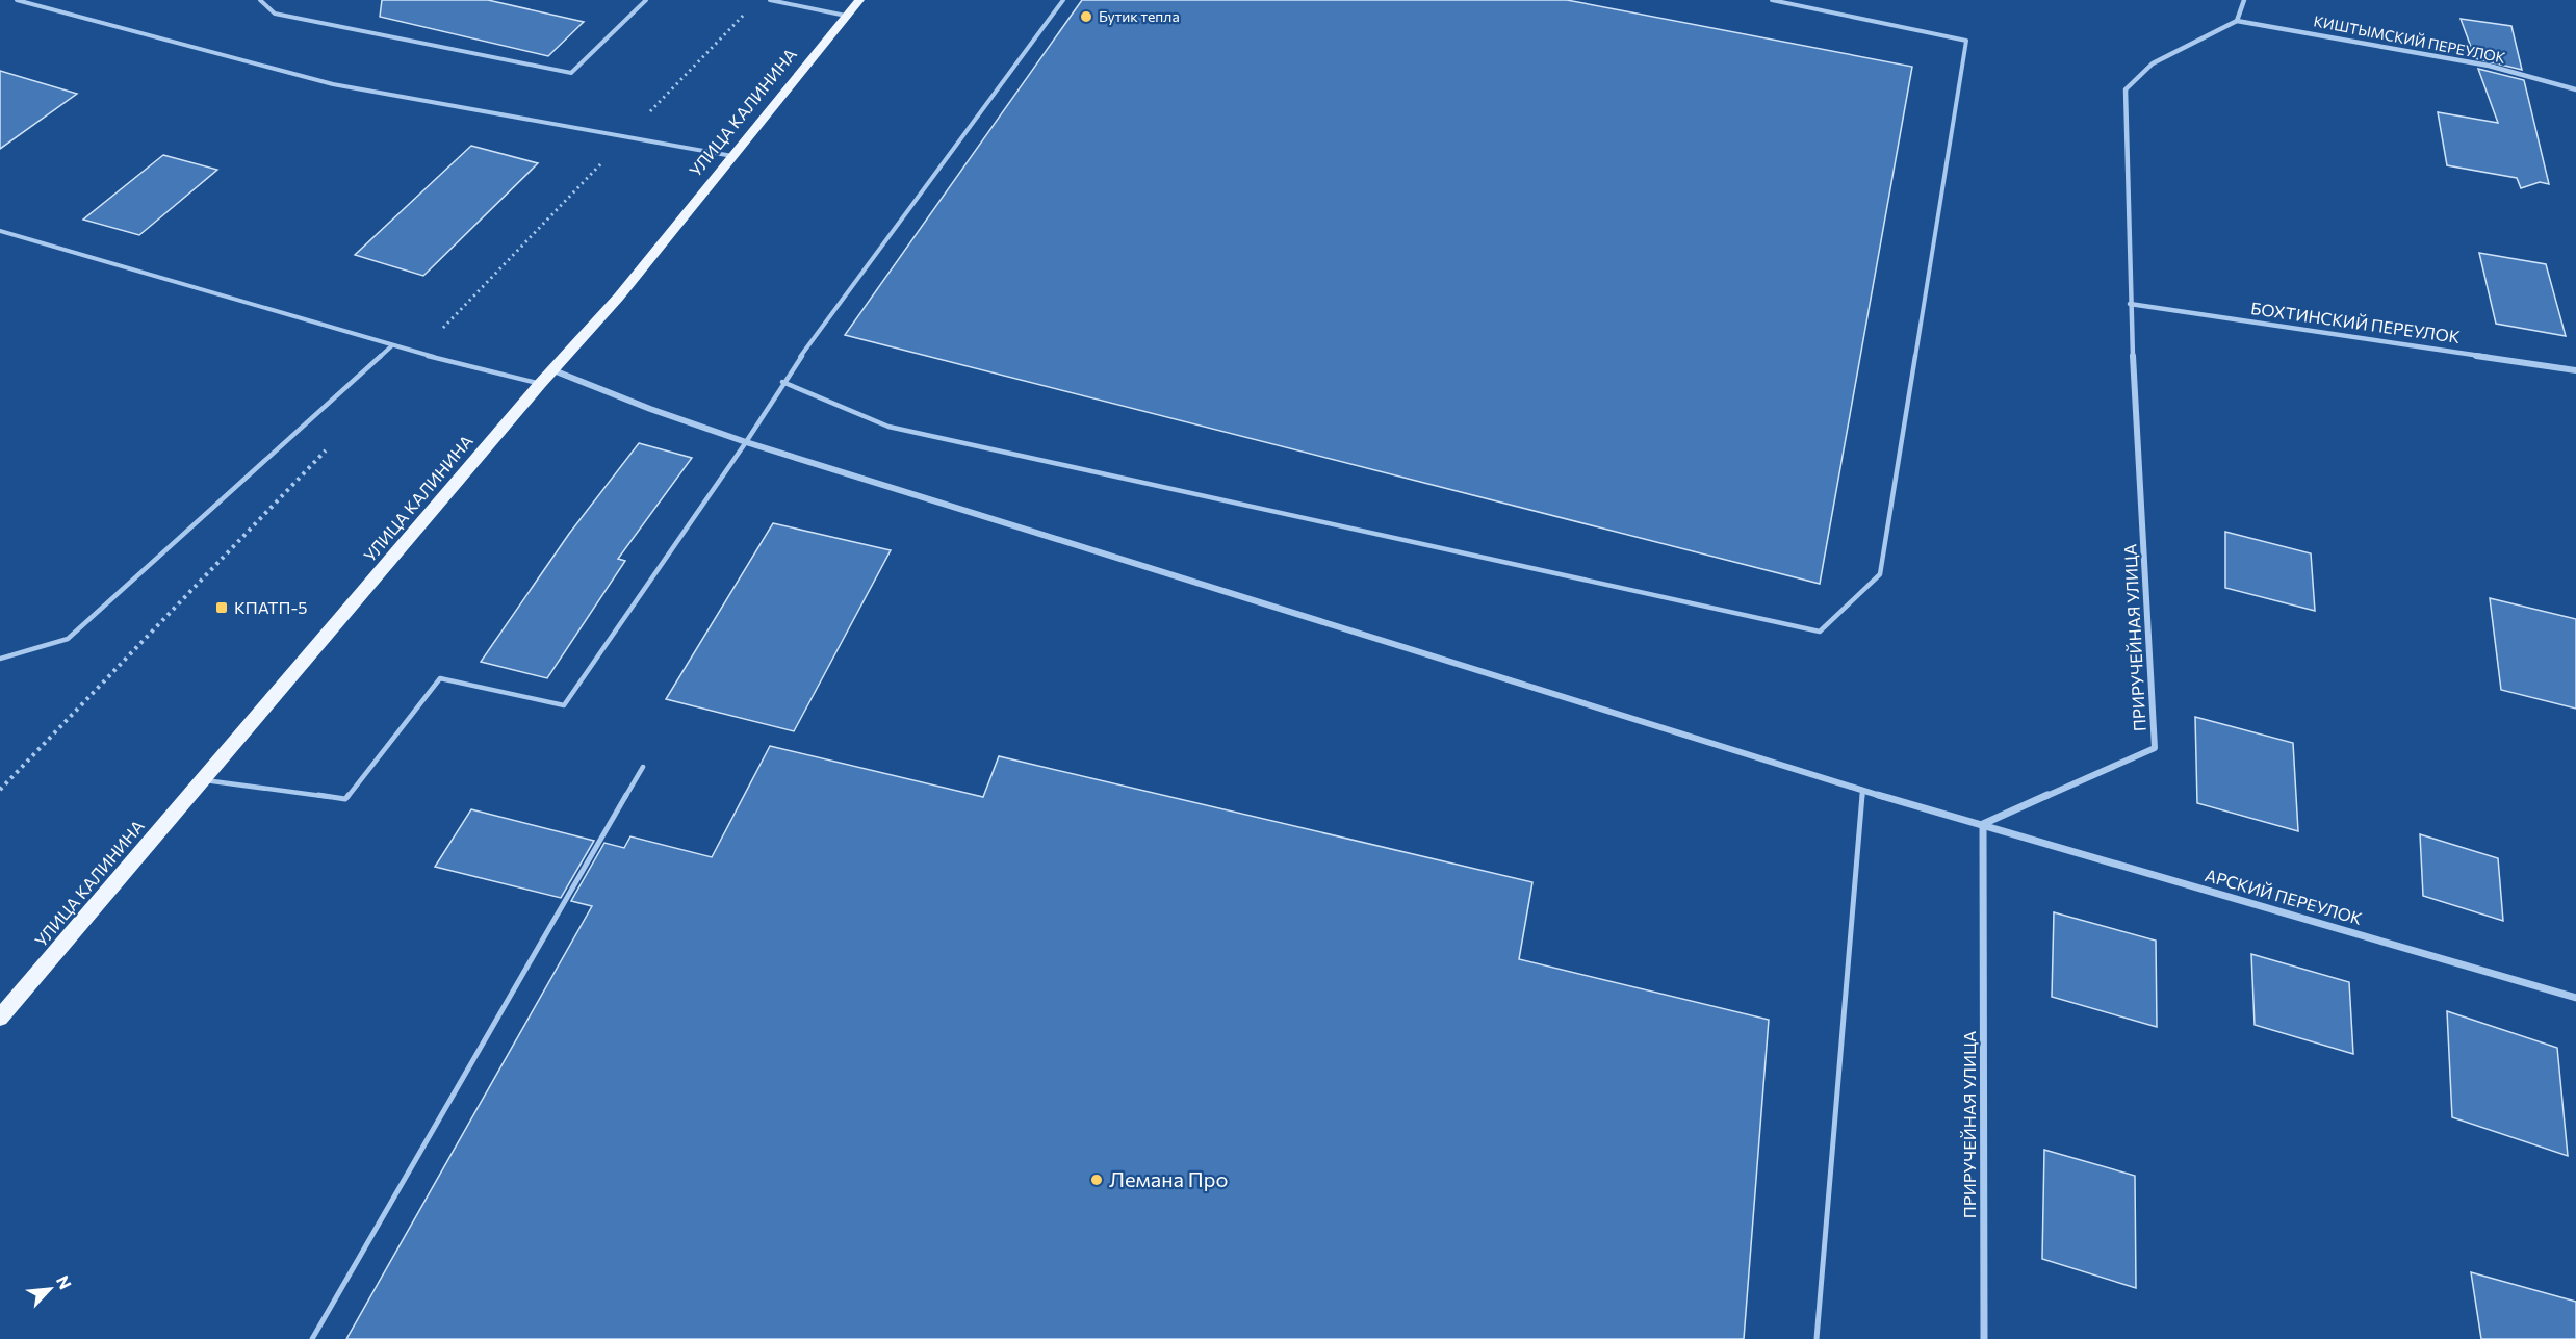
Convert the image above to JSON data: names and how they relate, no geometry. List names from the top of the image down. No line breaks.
{"streets":{"main road":["УЛИЦА КАЛИНИНА"],"street":["КИШТЫМСКИЙ ПЕРЕУЛОК","БОХТИНСКИЙ ПЕРЕУЛОК","ПРИРУЧЕЙНАЯ УЛИЦА","АРСКИЙ ПЕРЕУЛОК"]},"crossings":[["КИШТЫМСКИЙ ПЕРЕУЛОК","ПРИРУЧЕЙНАЯ УЛИЦА"],["УЛИЦА КАЛИНИНА","АРСКИЙ ПЕРЕУЛОК"],["БОХТИНСКИЙ ПЕРЕУЛОК","ПРИРУЧЕЙНАЯ УЛИЦА"],["ПРИРУЧЕЙНАЯ УЛИЦА","АРСКИЙ ПЕРЕУЛОК"]],"places":{"other":["Бутик тепла","Лемана Про"],"transit":["КПАТП-5"]},"north":"top right"}
